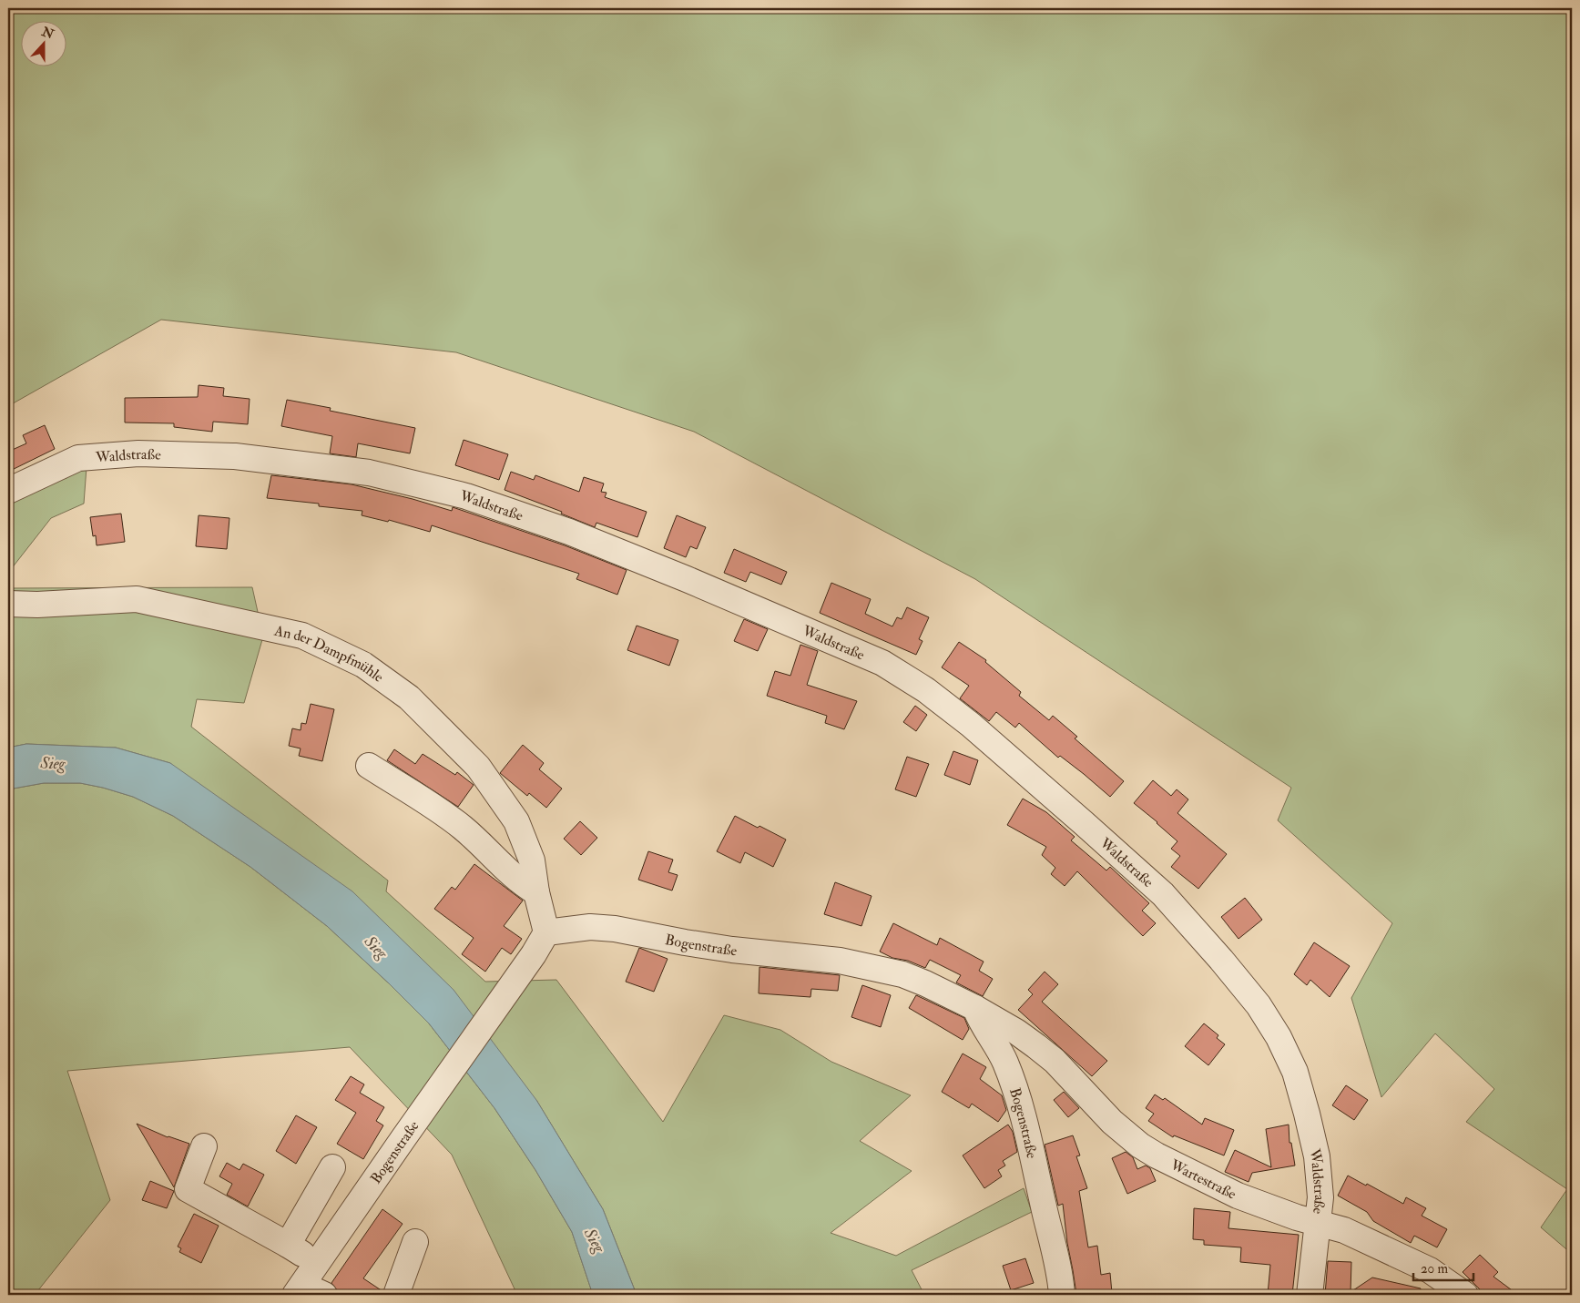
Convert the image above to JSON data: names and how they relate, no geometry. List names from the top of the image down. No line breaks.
{"streets":{"street":["Waldstraße","An der Dampfmühle","Bogenstraße","Wartestraße"]},"crossings":[["Waldstraße","Wartestraße"],["An der Dampfmühle","Bogenstraße"],["Bogenstraße","Wartestraße"]],"water":["Sieg"],"scale_bar":"20 m","north":"top"}
